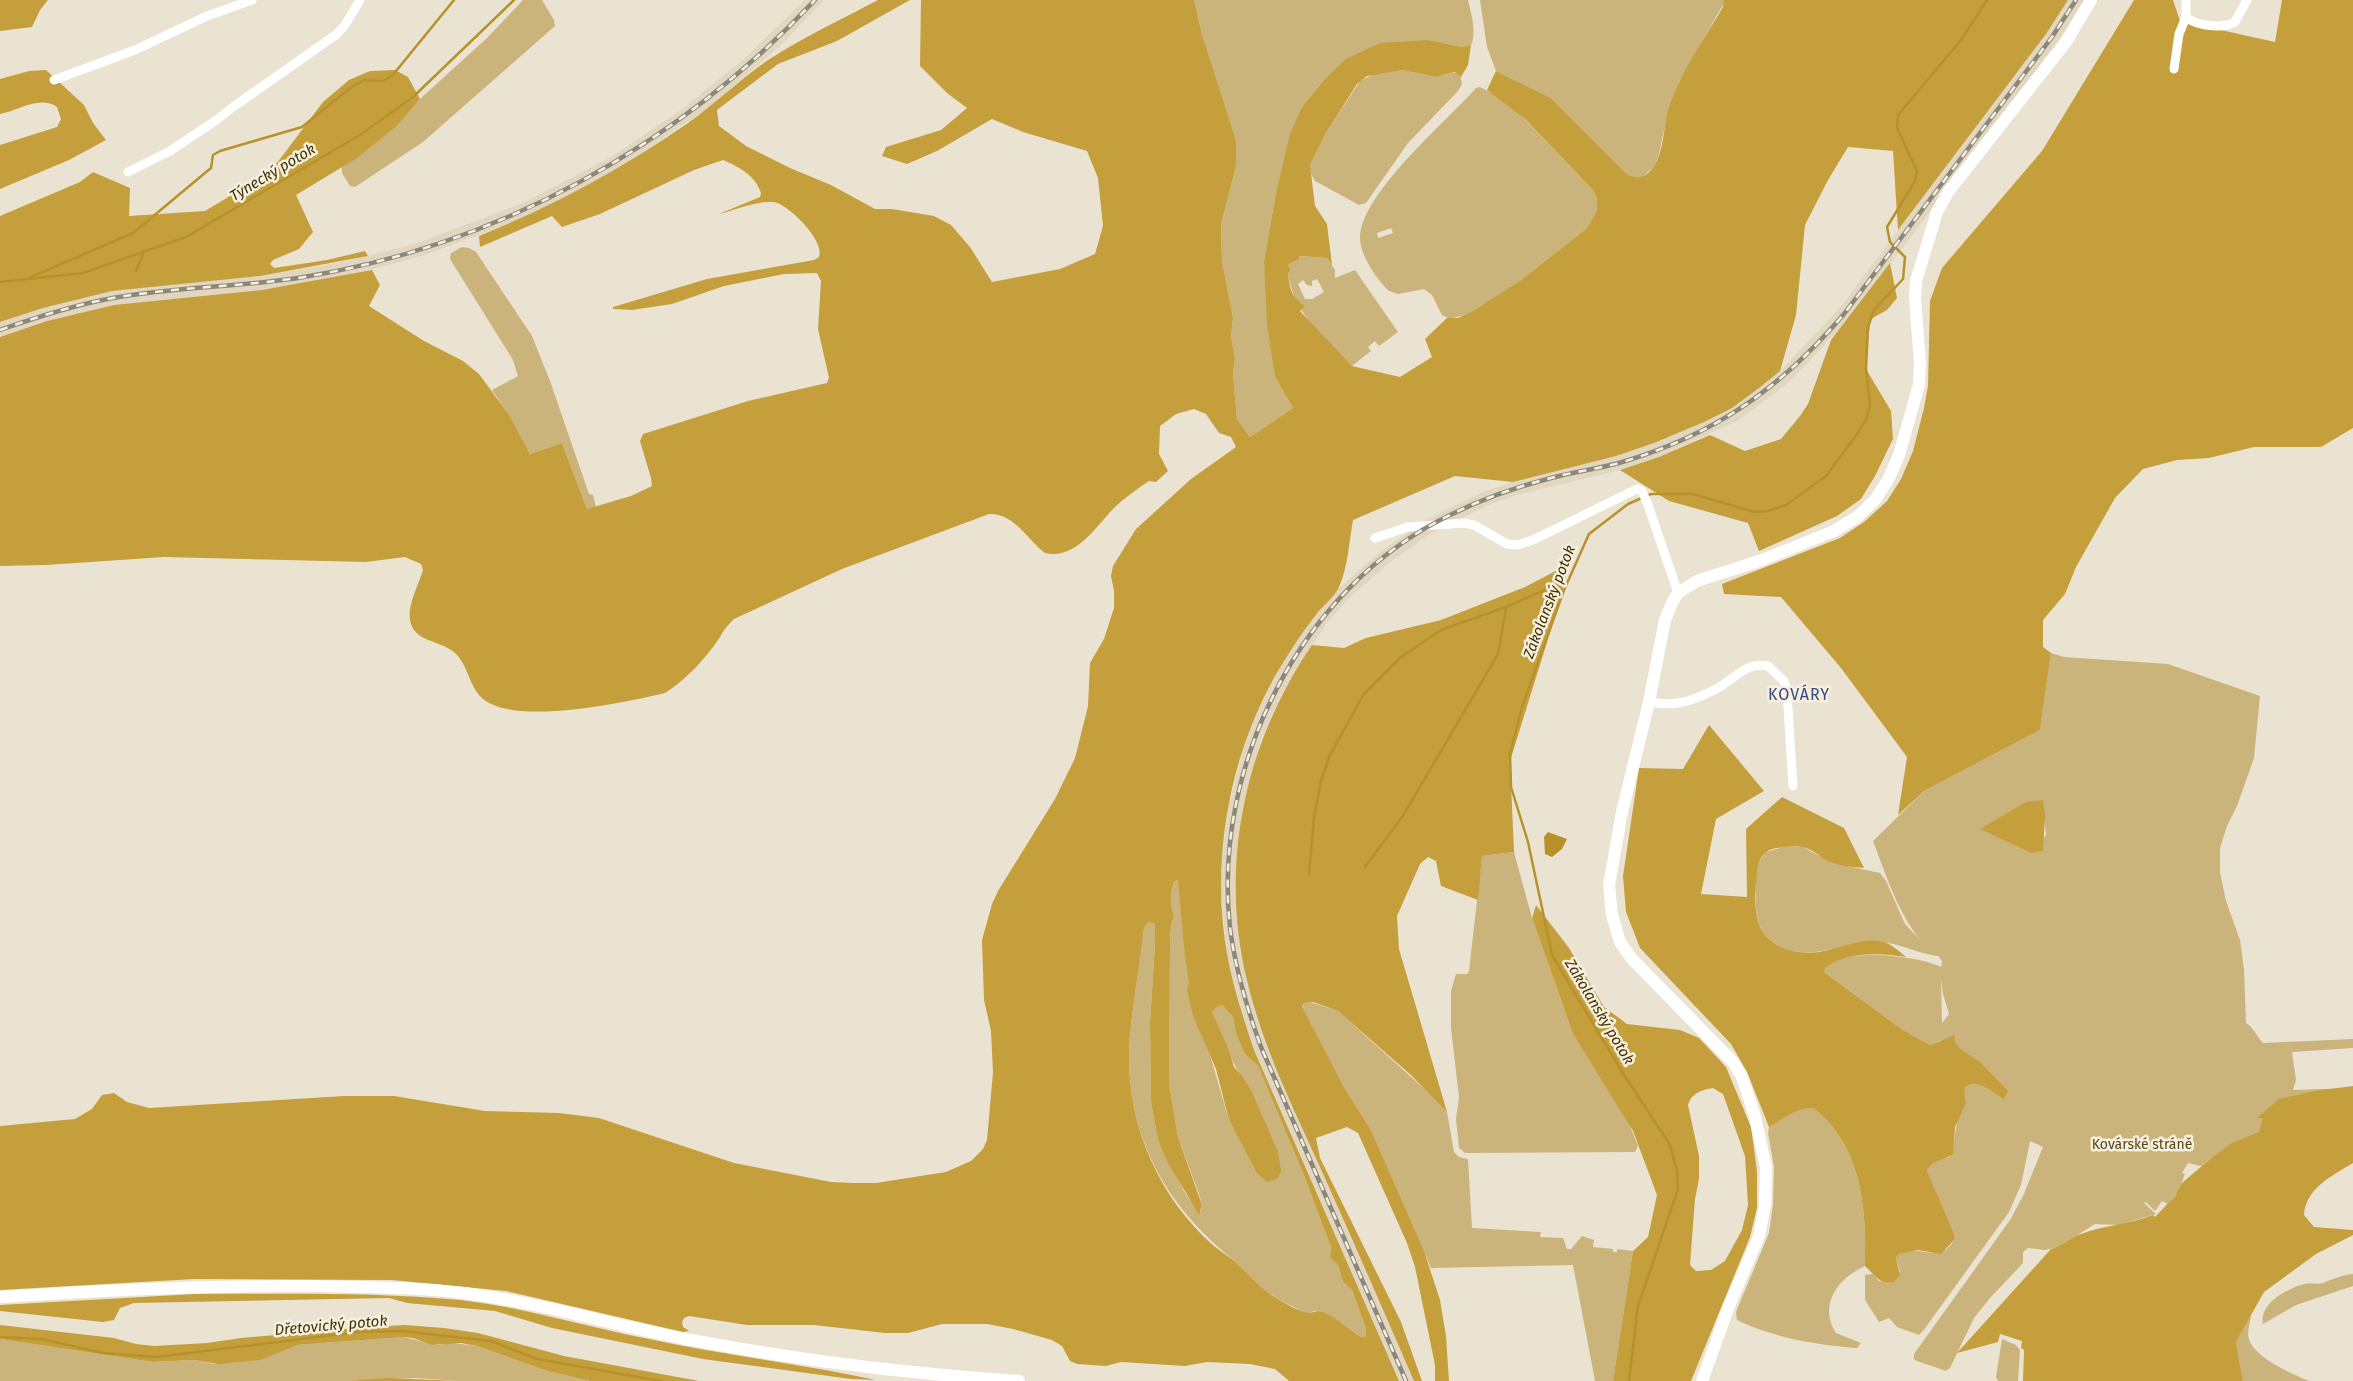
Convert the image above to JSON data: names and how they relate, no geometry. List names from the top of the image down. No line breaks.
{"districts":["KOVÁRY"],"water":["Týnecký potok","Zákolanský potok","Dřetovický potok"],"parks":["Kovárské stráně"]}
